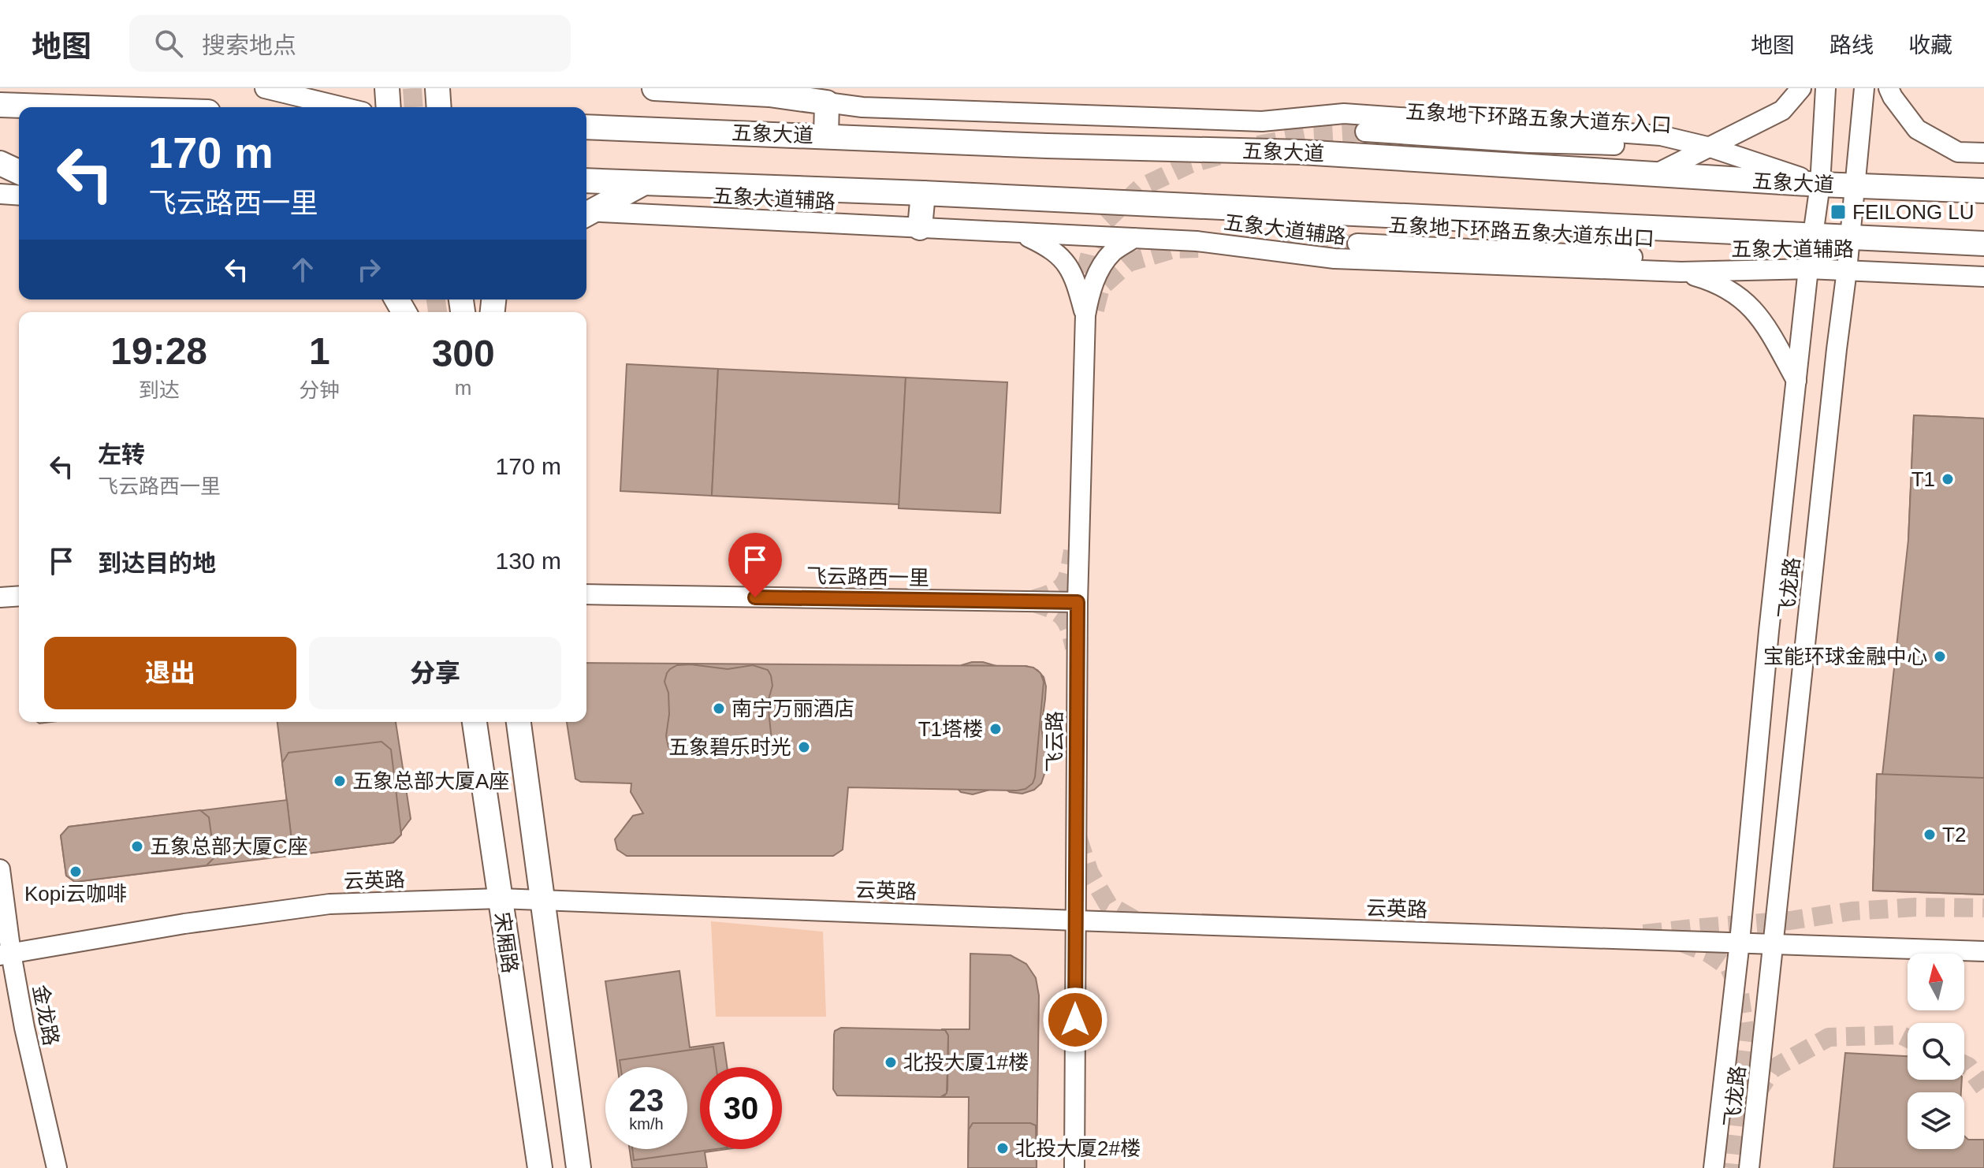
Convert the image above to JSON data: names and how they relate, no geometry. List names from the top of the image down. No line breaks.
{"streets":{"main road":["五象大道","宋厢路"],"street":["五象地下环路五象大道东入口","五象大道辅路","五象地下环路五象大道东出口","飞云路西一里","飞龙路","飞云路","云英路","金龙路"]},"crossings":[["五象大道","飞龙路"],["五象大道辅路","五象地下环路五象大道东出口"],["五象大道辅路","飞龙路"],["五象大道辅路","飞云路"],["飞云路西一里","飞云路"],["飞龙路","云英路"],["飞云路","云英路"],["云英路","宋厢路"],["云英路","金龙路"]],"places":{"transit":["FEILONG LU"],"other":["T1","宝能环球金融中心","南宁万丽酒店","T1塔楼","五象碧乐时光","五象总部大厦A座","T2","五象总部大厦C座","Kopi云咖啡","北投大厦1#楼","北投大厦2#楼"]},"north":"top","page":{"header":"地图","search":"搜索地点","nav":["地图","路线","收藏"],"turn":["170 m","飞云路西一里"],"eta":["19:28","到达","1","分钟","300","m"],"list":[{"name":"左转","note":"飞云路西一里","value":"170 m"},{"name":"到达目的地","value":"130 m"}],"buttons":["退出","分享"],"speed":"23 km/h","limit":"30"}}
